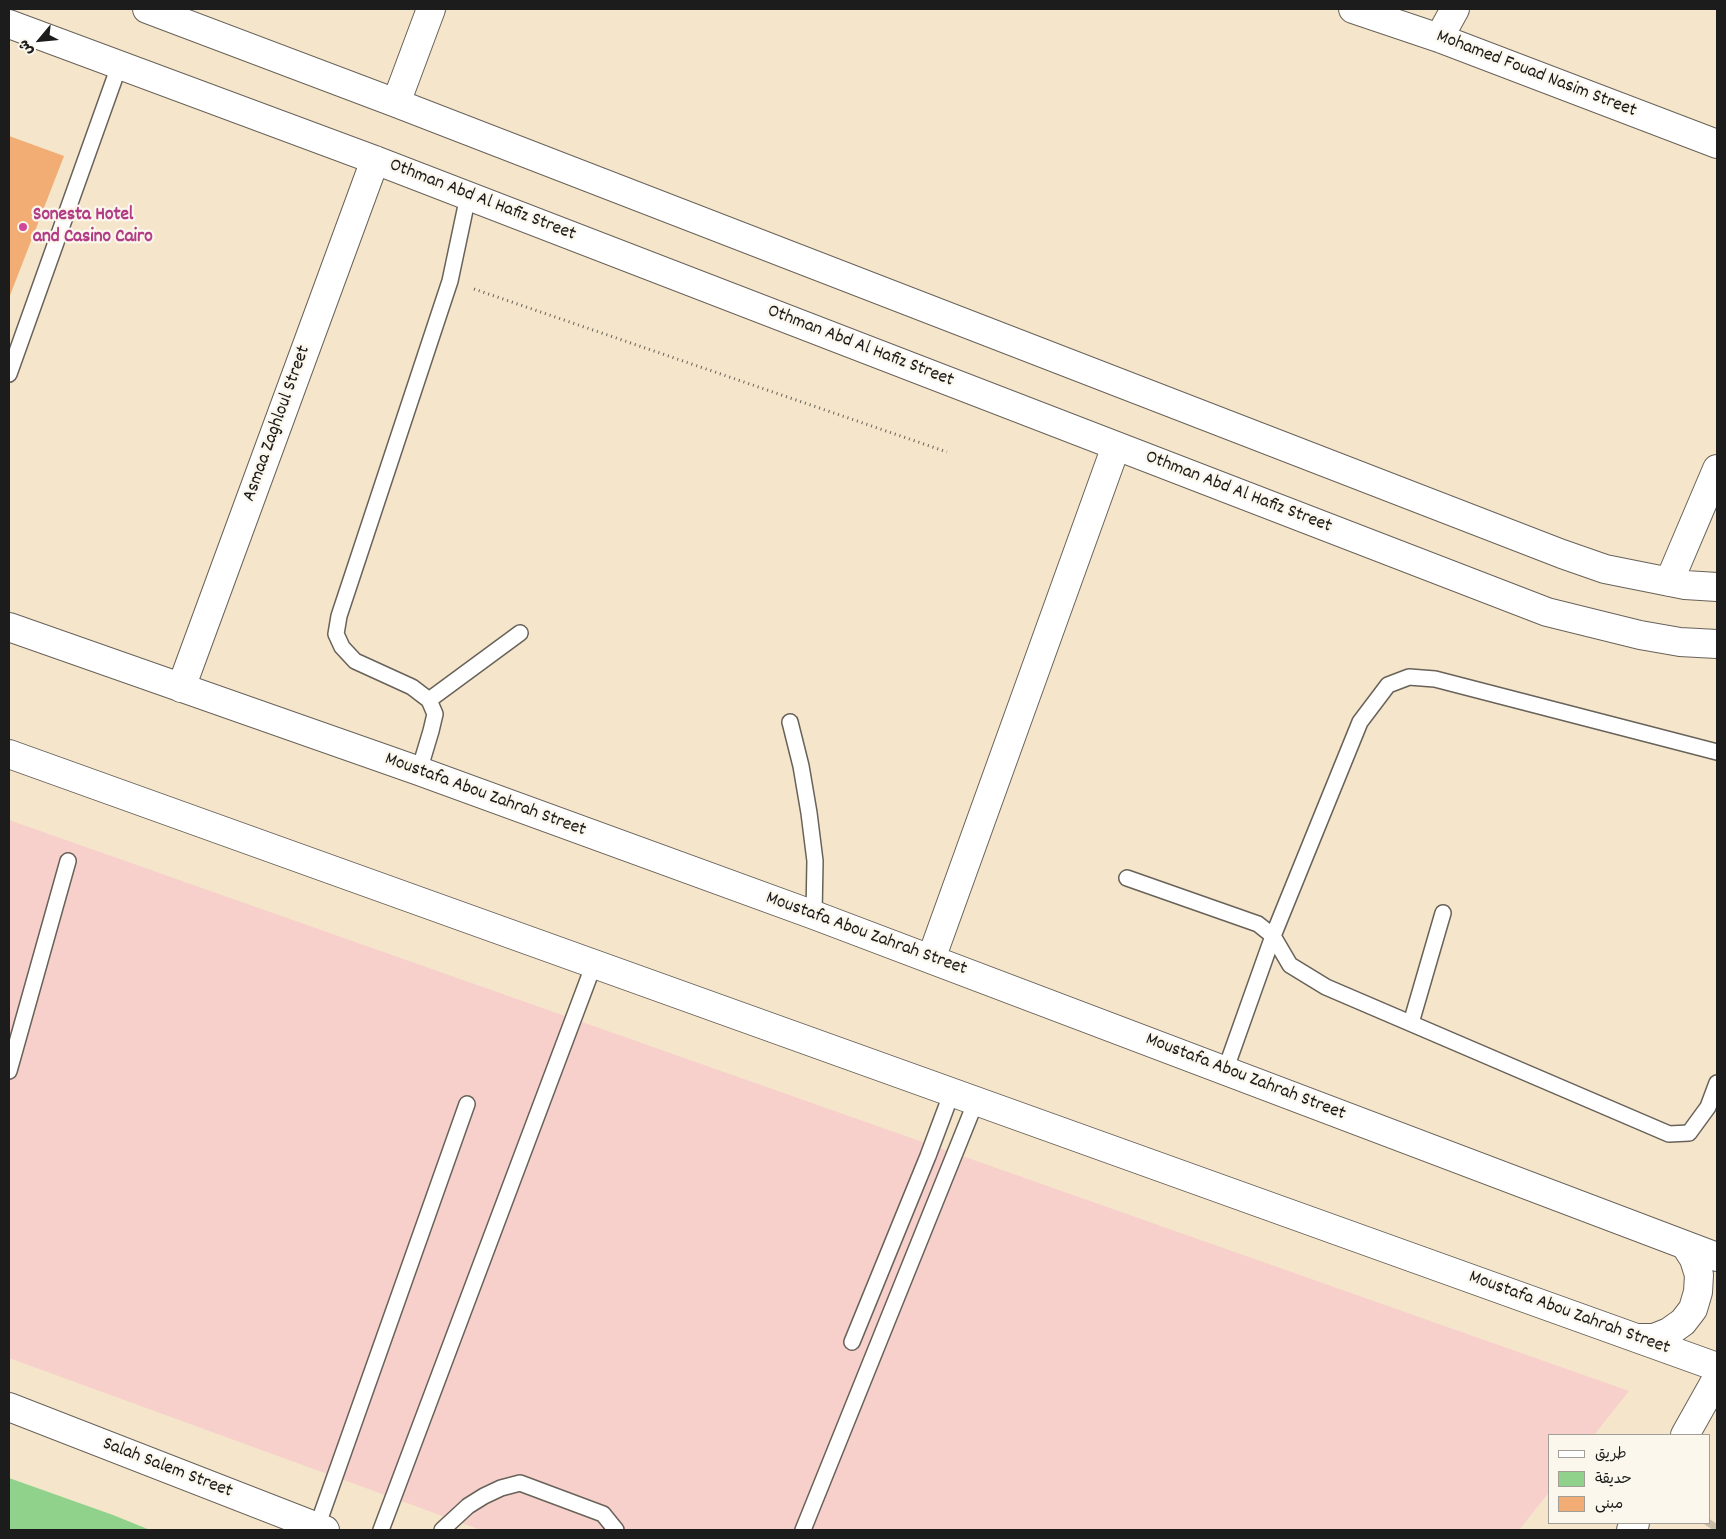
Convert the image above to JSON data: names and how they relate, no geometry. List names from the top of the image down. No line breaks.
{"streets":{"main road":["Mohamed Fouad Nasim Street","Othman Abd Al Hafiz Street","Asmaa Zaghloul Street","Moustafa Abou Zahrah Street","Salah Salem Street"]},"crossings":[["Othman Abd Al Hafiz Street","Asmaa Zaghloul Street"],["Asmaa Zaghloul Street","Moustafa Abou Zahrah Street"]],"places":["Sonesta Hotel and Casino Cairo"],"legend":["طريق","حديقة","مبنى"],"north":"bottom left"}
